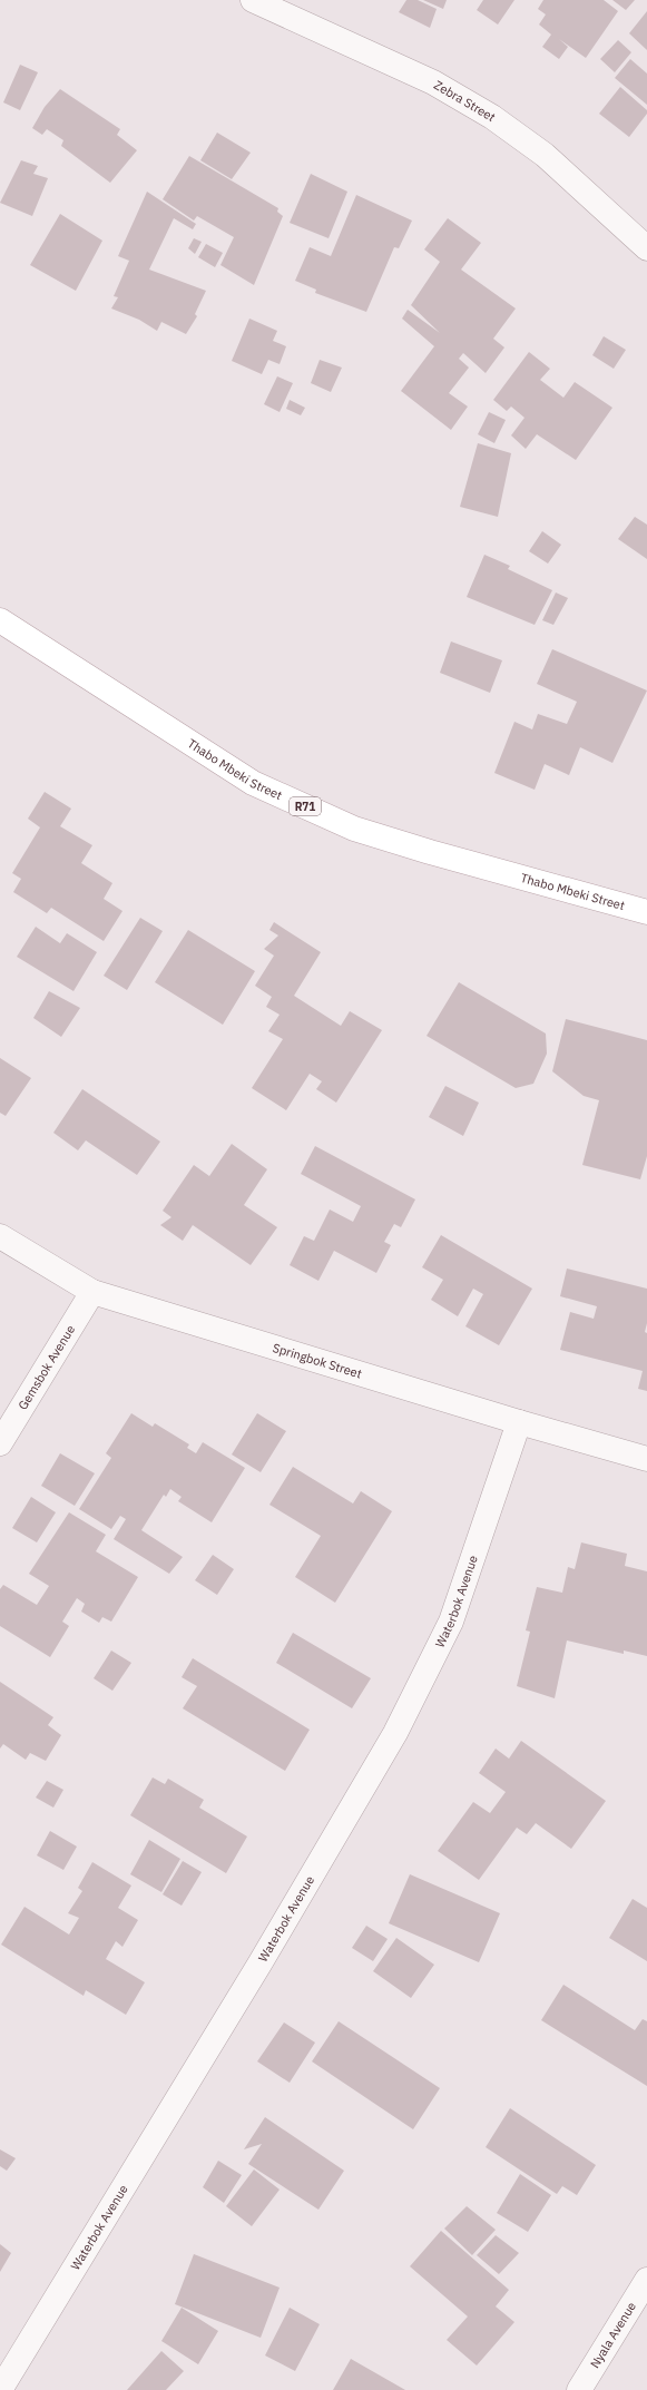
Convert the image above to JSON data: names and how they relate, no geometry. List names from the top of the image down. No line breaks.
{"streets":{"main road":["Thabo Mbeki Street","R71"],"street":["Zebra Street","Springbok Street","Gemsbok Avenue","Waterbok Avenue","Nyala Avenue"]},"crossings":[["Springbok Street","Gemsbok Avenue"],["Springbok Street","Waterbok Avenue"]]}
